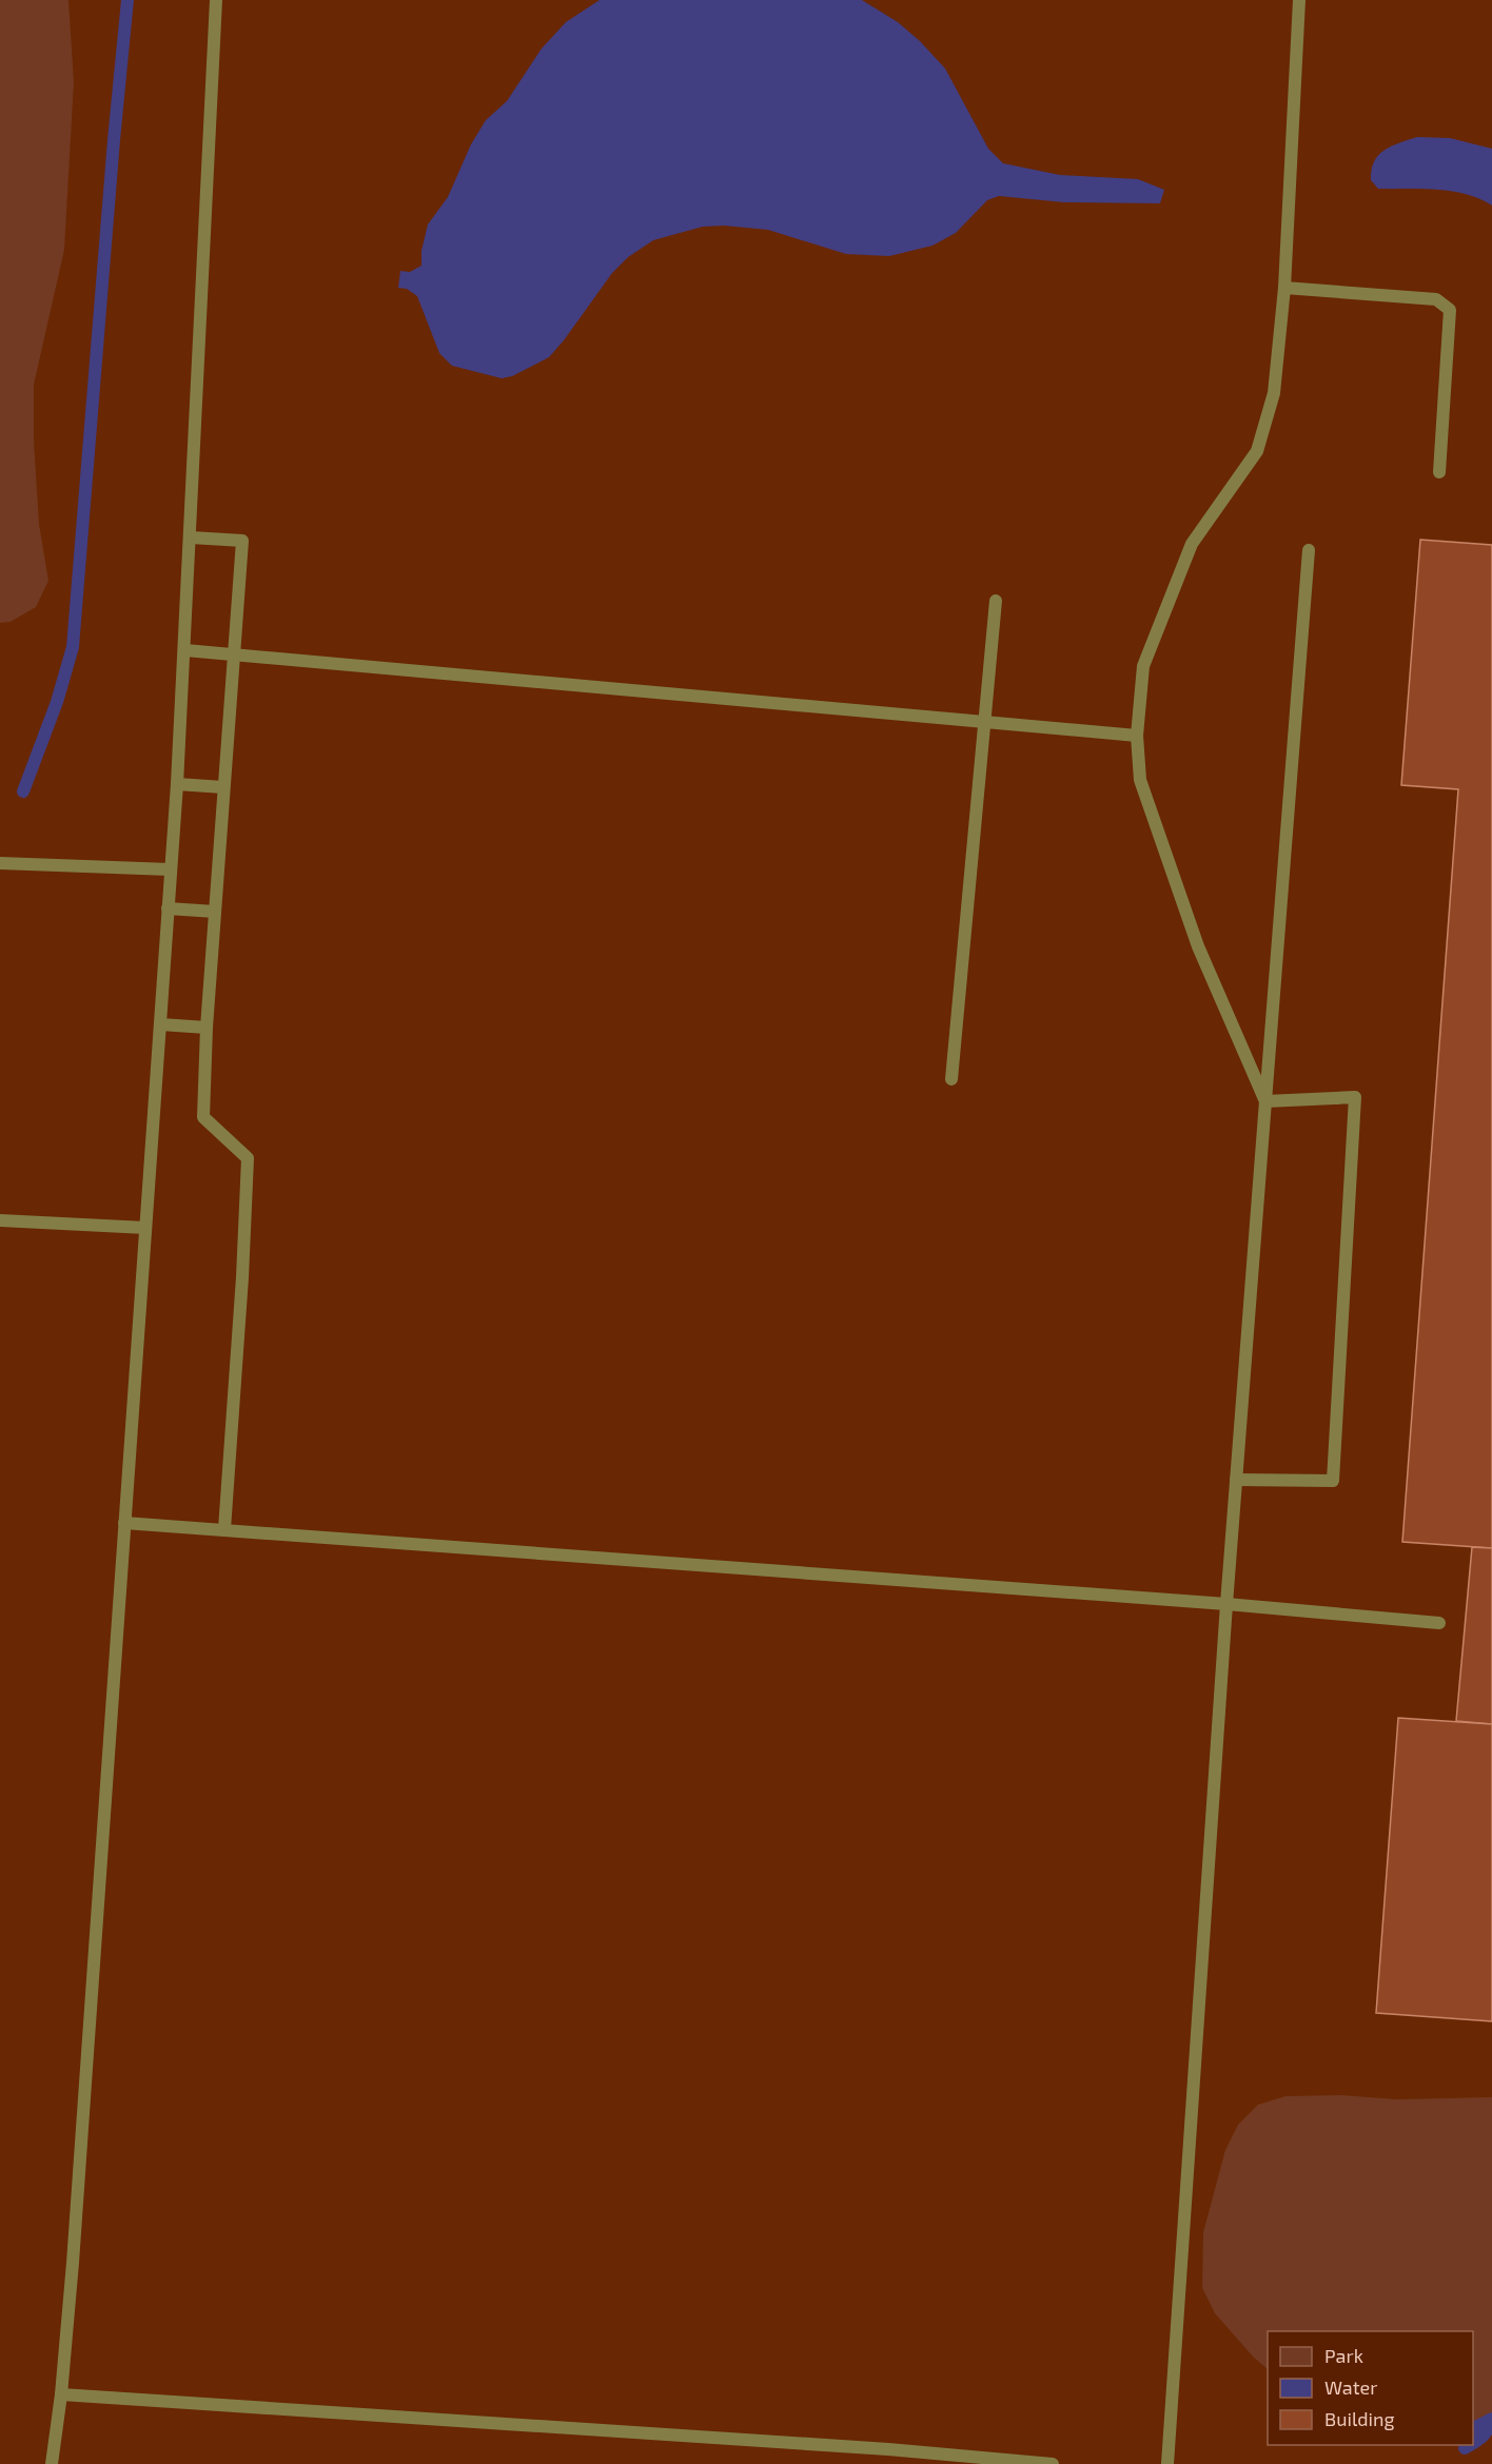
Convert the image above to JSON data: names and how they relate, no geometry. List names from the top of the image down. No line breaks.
{"legend":["Park","Water","Building"]}
